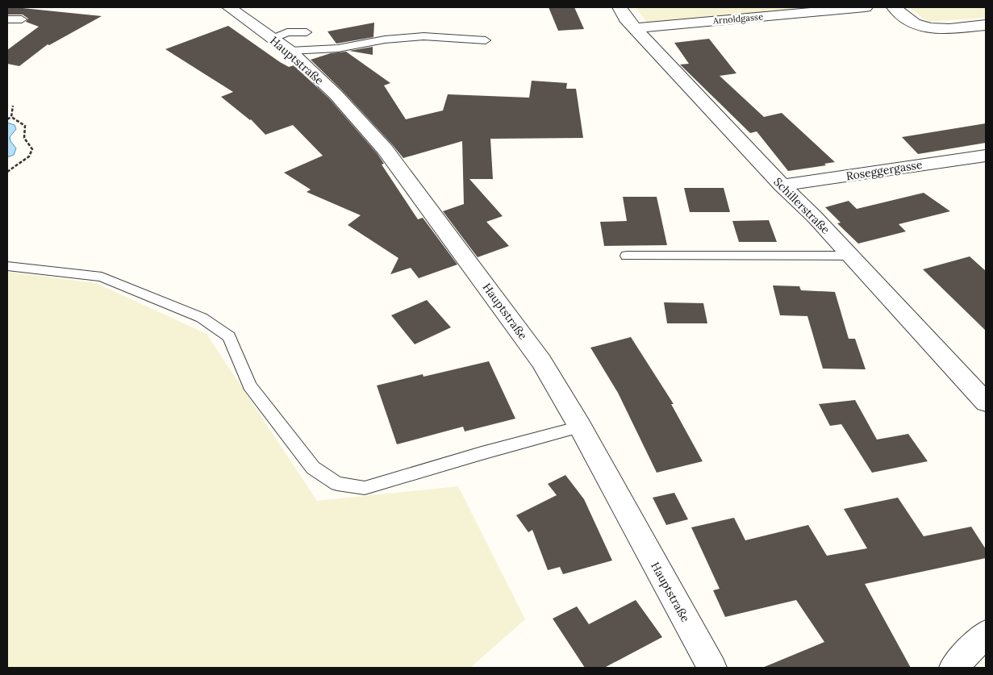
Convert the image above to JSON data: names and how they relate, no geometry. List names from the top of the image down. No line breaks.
{"streets":{"street":["Arnoldgasse","Hauptstraße","Roseggergasse","Schillerstraße"]},"crossings":[["Arnoldgasse","Schillerstraße"],["Roseggergasse","Schillerstraße"]]}
